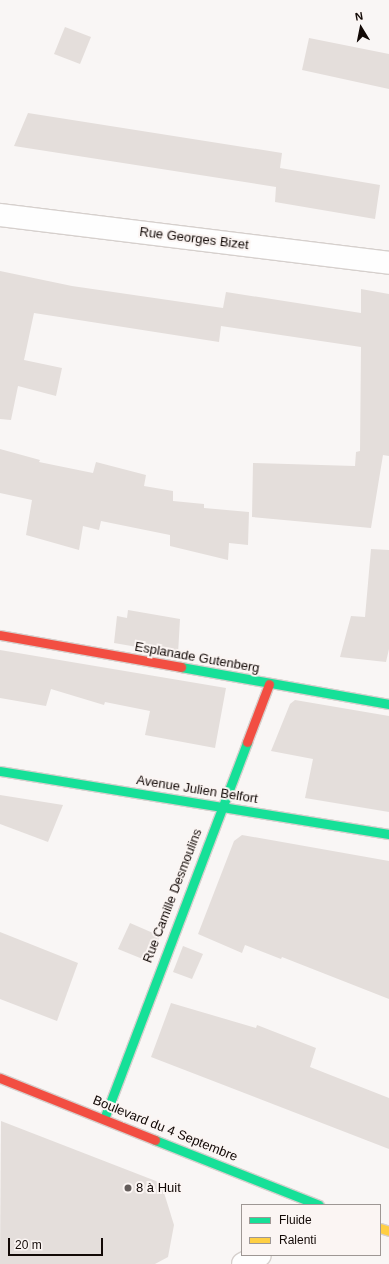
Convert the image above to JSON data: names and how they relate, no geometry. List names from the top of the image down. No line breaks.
{"streets":{"street":["Rue Georges Bizet","Esplanade Gutenberg","Avenue Julien Belfort","Rue Camille Desmoulins","Boulevard du 4 Septembre"]},"crossings":[["Esplanade Gutenberg","Rue Camille Desmoulins"],["Avenue Julien Belfort","Rue Camille Desmoulins"],["Rue Camille Desmoulins","Boulevard du 4 Septembre"]],"places":["8 à Huit"],"legend":["Fluide","Ralenti"],"scale_bar":"20 m","north":"top"}
